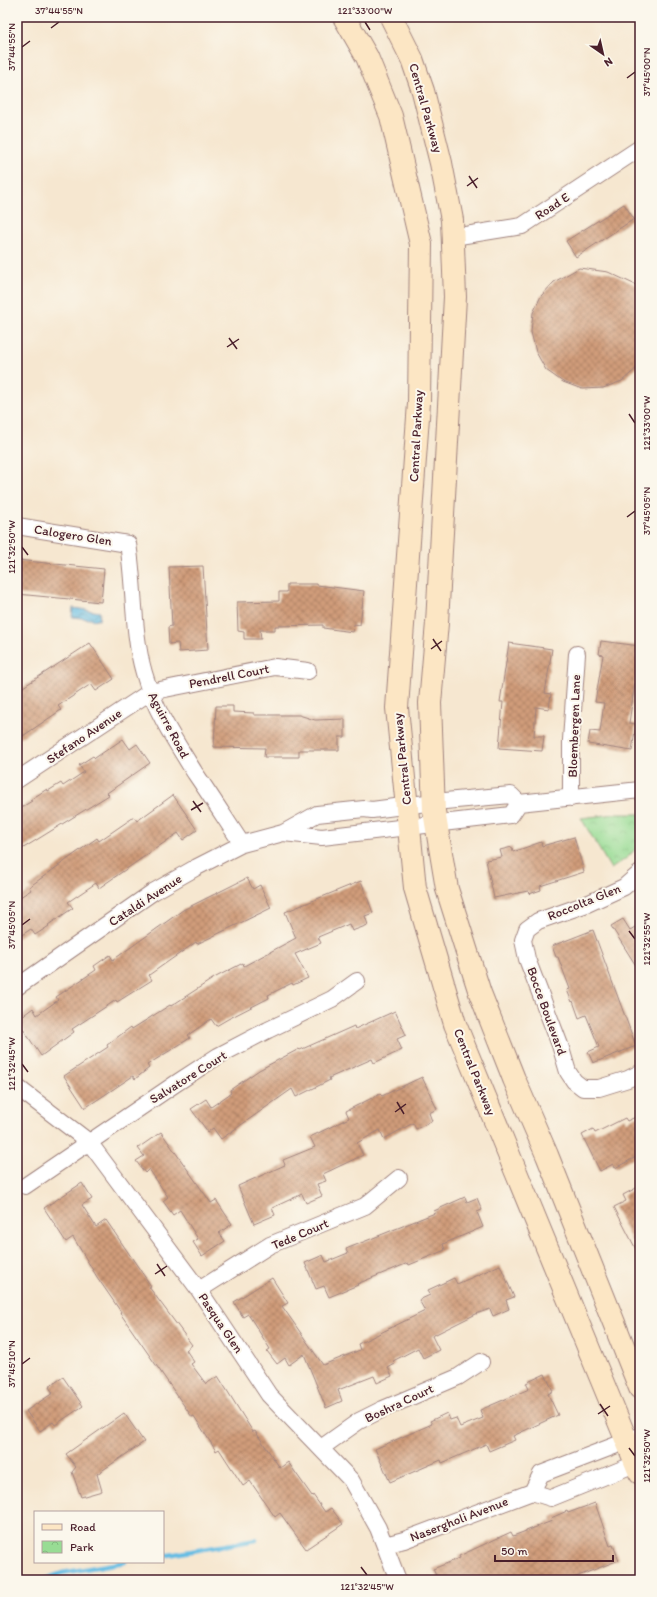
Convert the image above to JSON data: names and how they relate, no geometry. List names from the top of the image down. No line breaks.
{"streets":{"main road":["Central Parkway"],"street":["Road E","Calogero Glen","Pendrell Court","Aguirre Road","Bloembergen Lane","Stefano Avenue","Cataldi Avenue","Roccolta Glen","Bocce Boulevard","Salvatore Court","Tede Court","Pasqua Glen","Boshra Court","Nasergholi Avenue"]},"crossings":[["Central Parkway","Road E"],["Central Parkway","Cataldi Avenue"],["Calogero Glen","Aguirre Road"],["Pendrell Court","Aguirre Road"],["Pendrell Court","Stefano Avenue"],["Aguirre Road","Stefano Avenue"],["Aguirre Road","Cataldi Avenue"],["Roccolta Glen","Bocce Boulevard"],["Salvatore Court","Pasqua Glen"],["Tede Court","Pasqua Glen"],["Pasqua Glen","Boshra Court"],["Pasqua Glen","Nasergholi Avenue"]],"legend":["Road","Park"],"scale_bar":"50 m","north":"bottom right","coordinates":["37°44'55\"N","121°33'00\"W","37°45'00\"N","37°45'05\"N","121°32'50\"W","121°32'55\"W","121°32'45\"W","37°45'10\"N"]}
